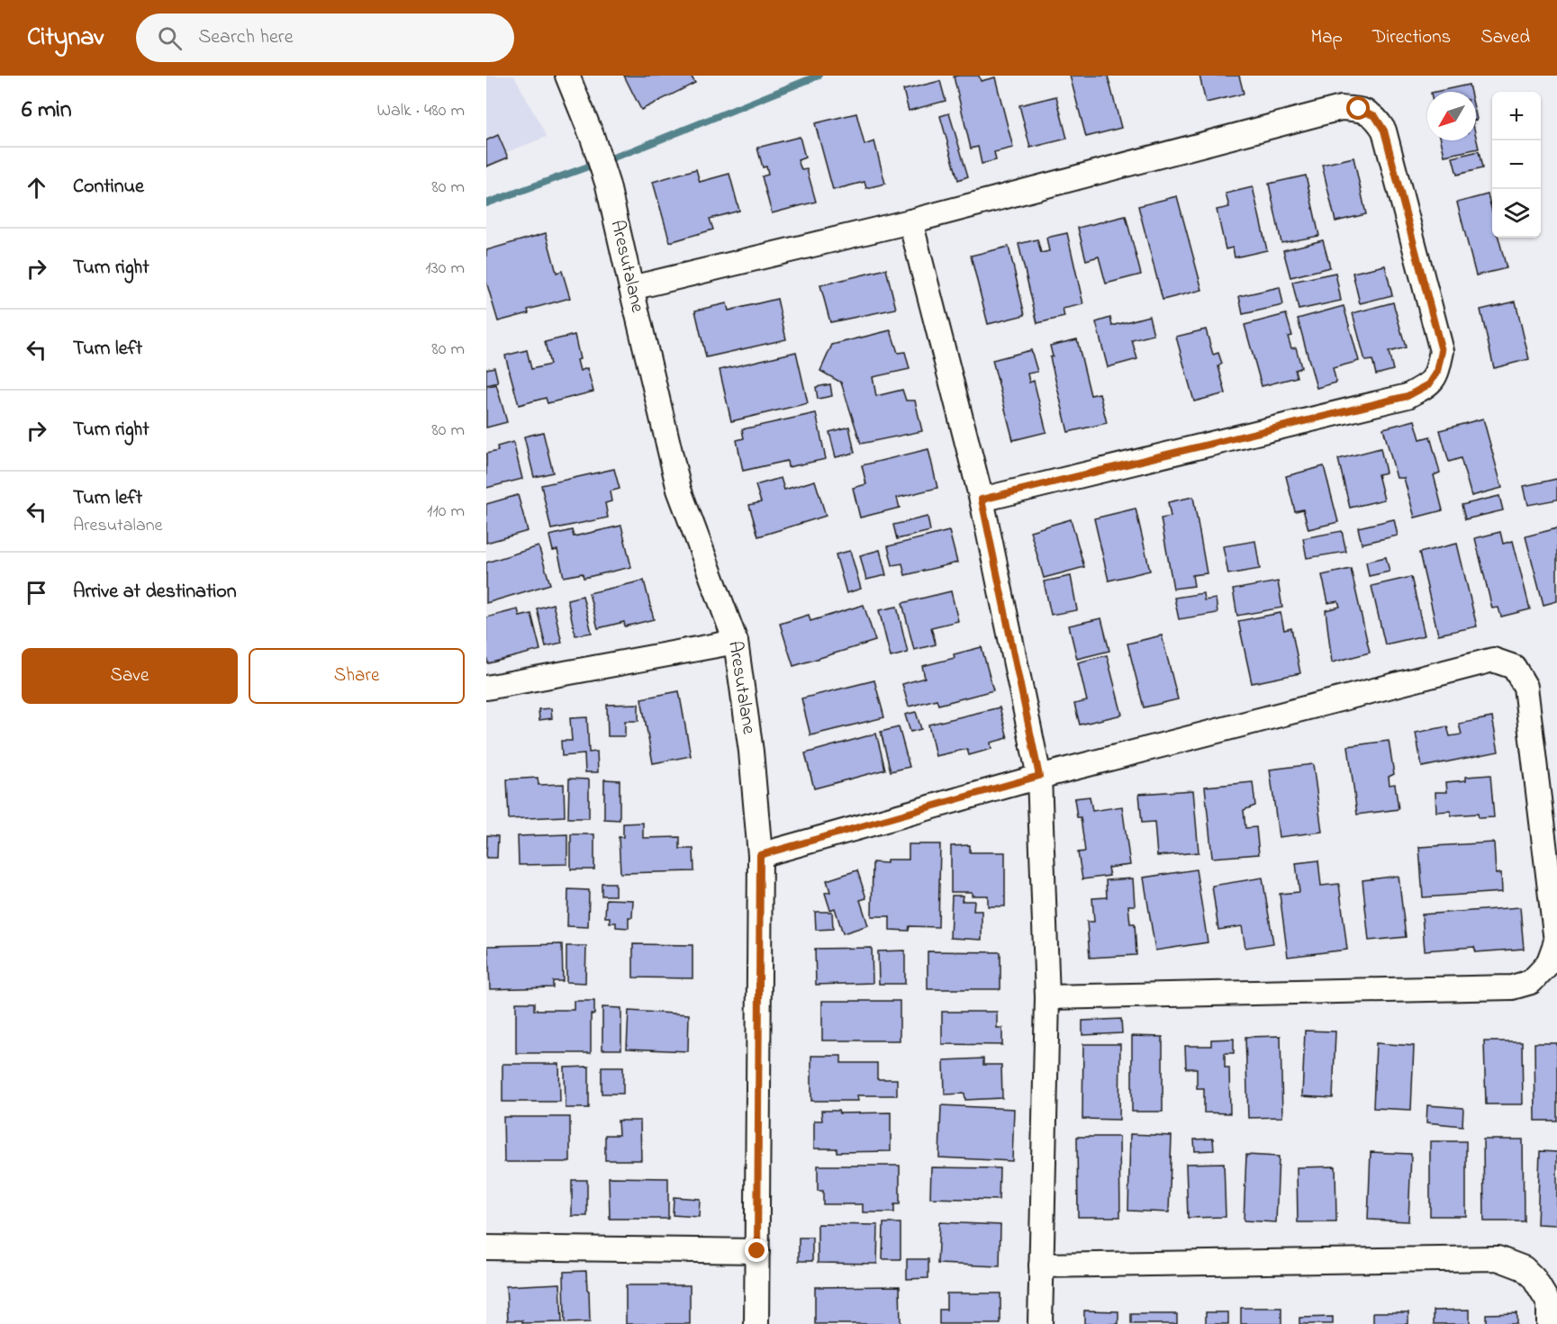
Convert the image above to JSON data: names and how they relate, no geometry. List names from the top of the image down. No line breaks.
{"streets":{"street":["Aresutalane"]},"north":"bottom left","page":{"header":"Citynav","search":"Search here","nav":["Map","Directions","Saved"],"heading":["6 min","Walk · 480 m"],"map_buttons":["+","−"],"list":[["Continue","80 m"],["Turn right","130 m"],["Turn left","80 m"],["Turn right","80 m"],["Turn left","Aresutalane","110 m"],"Arrive at destination"],"buttons":["Save","Share"]}}
